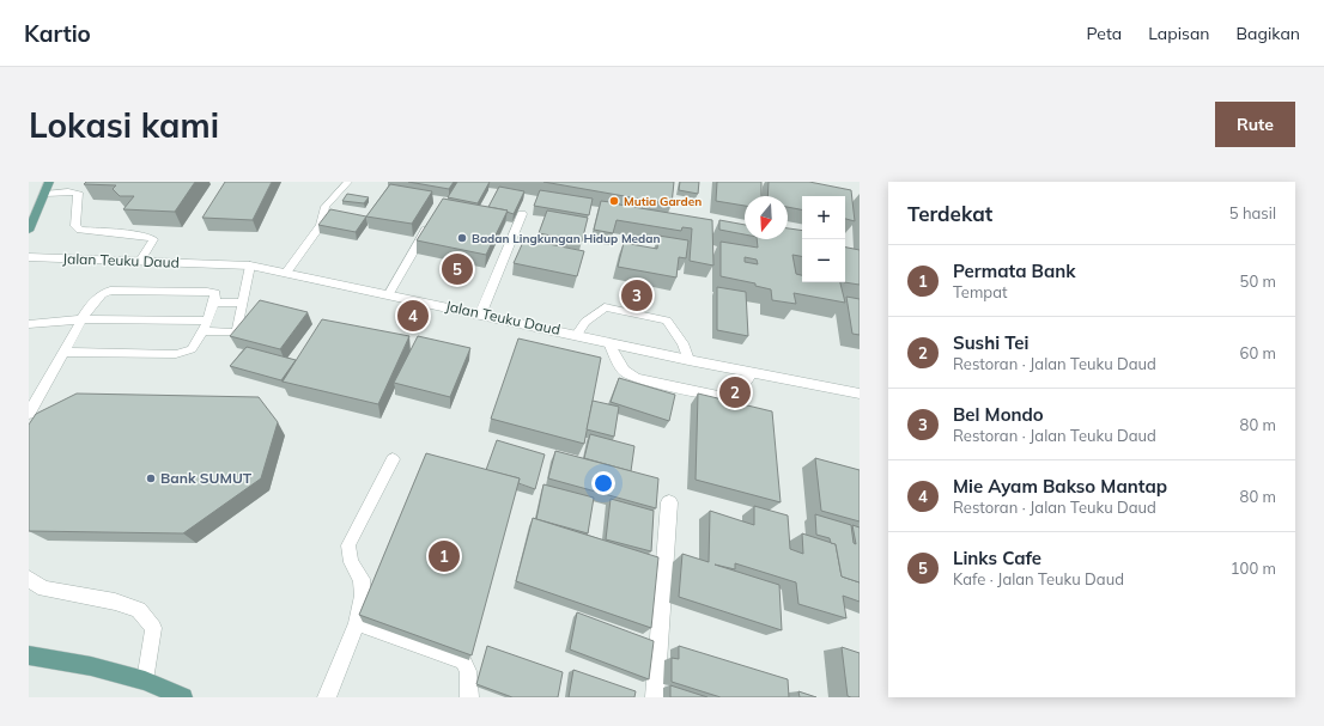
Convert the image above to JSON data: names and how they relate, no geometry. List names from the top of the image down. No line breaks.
{"streets":{"street":["Jalan Teuku Daud"]},"places":["Mutia Garden","Badan Lingkungan Hidup Medan","Bank SUMUT"],"north":"bottom","page":{"header":"Kartio","nav":["Peta","Lapisan","Bagikan"],"buttons":"Rute","title":"Lokasi kami","heading":["Terdekat","5 hasil"],"map_buttons":["+","−"],"list":[{"mark":"1","name":"Permata Bank","note":"Tempat","value":"50 m"},{"mark":"2","name":"Sushi Tei","note":"Restoran · Jalan Teuku Daud","value":"60 m"},{"mark":"3","name":"Bel Mondo","note":"Restoran · Jalan Teuku Daud","value":"80 m"},{"mark":"4","name":"Mie Ayam Bakso Mantap","note":"Restoran · Jalan Teuku Daud","value":"80 m"},{"mark":"5","name":"Links Cafe","note":"Kafe · Jalan Teuku Daud","value":"100 m"}],"pins":["5","3","4","2","1"]}}
